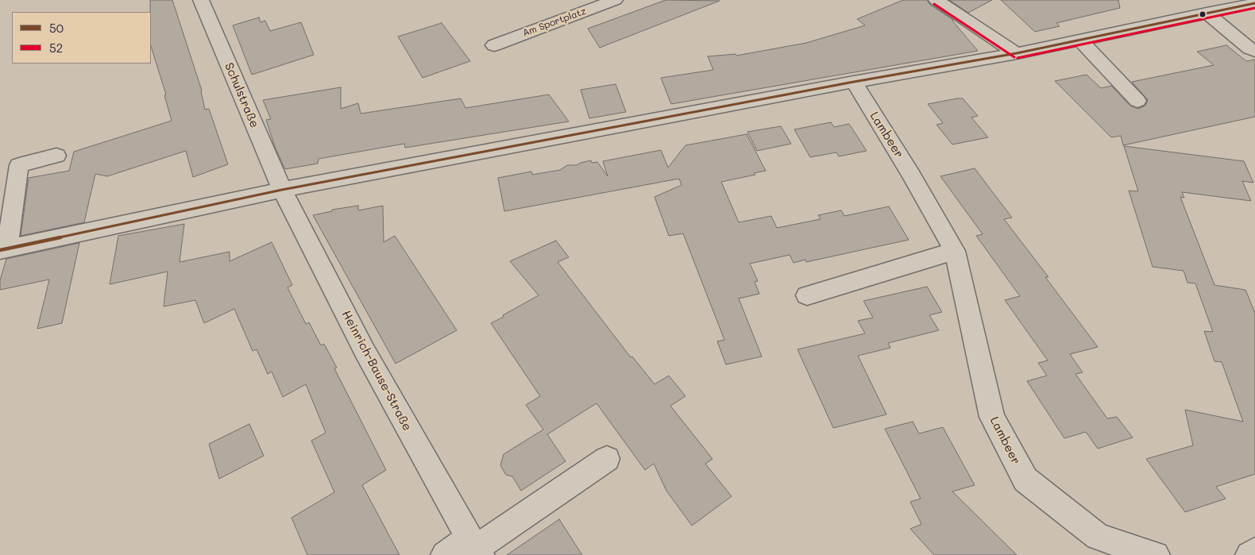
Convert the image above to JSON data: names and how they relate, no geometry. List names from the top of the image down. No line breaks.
{"streets":{"street":["Am Sportplatz","Schulstraße","Lambeer","Heinrich-Bause-Straße"]},"crossings":[["Schulstraße","Heinrich-Bause-Straße"]],"lines":["transit line 50","transit line 52"],"legend":["50","52"]}
